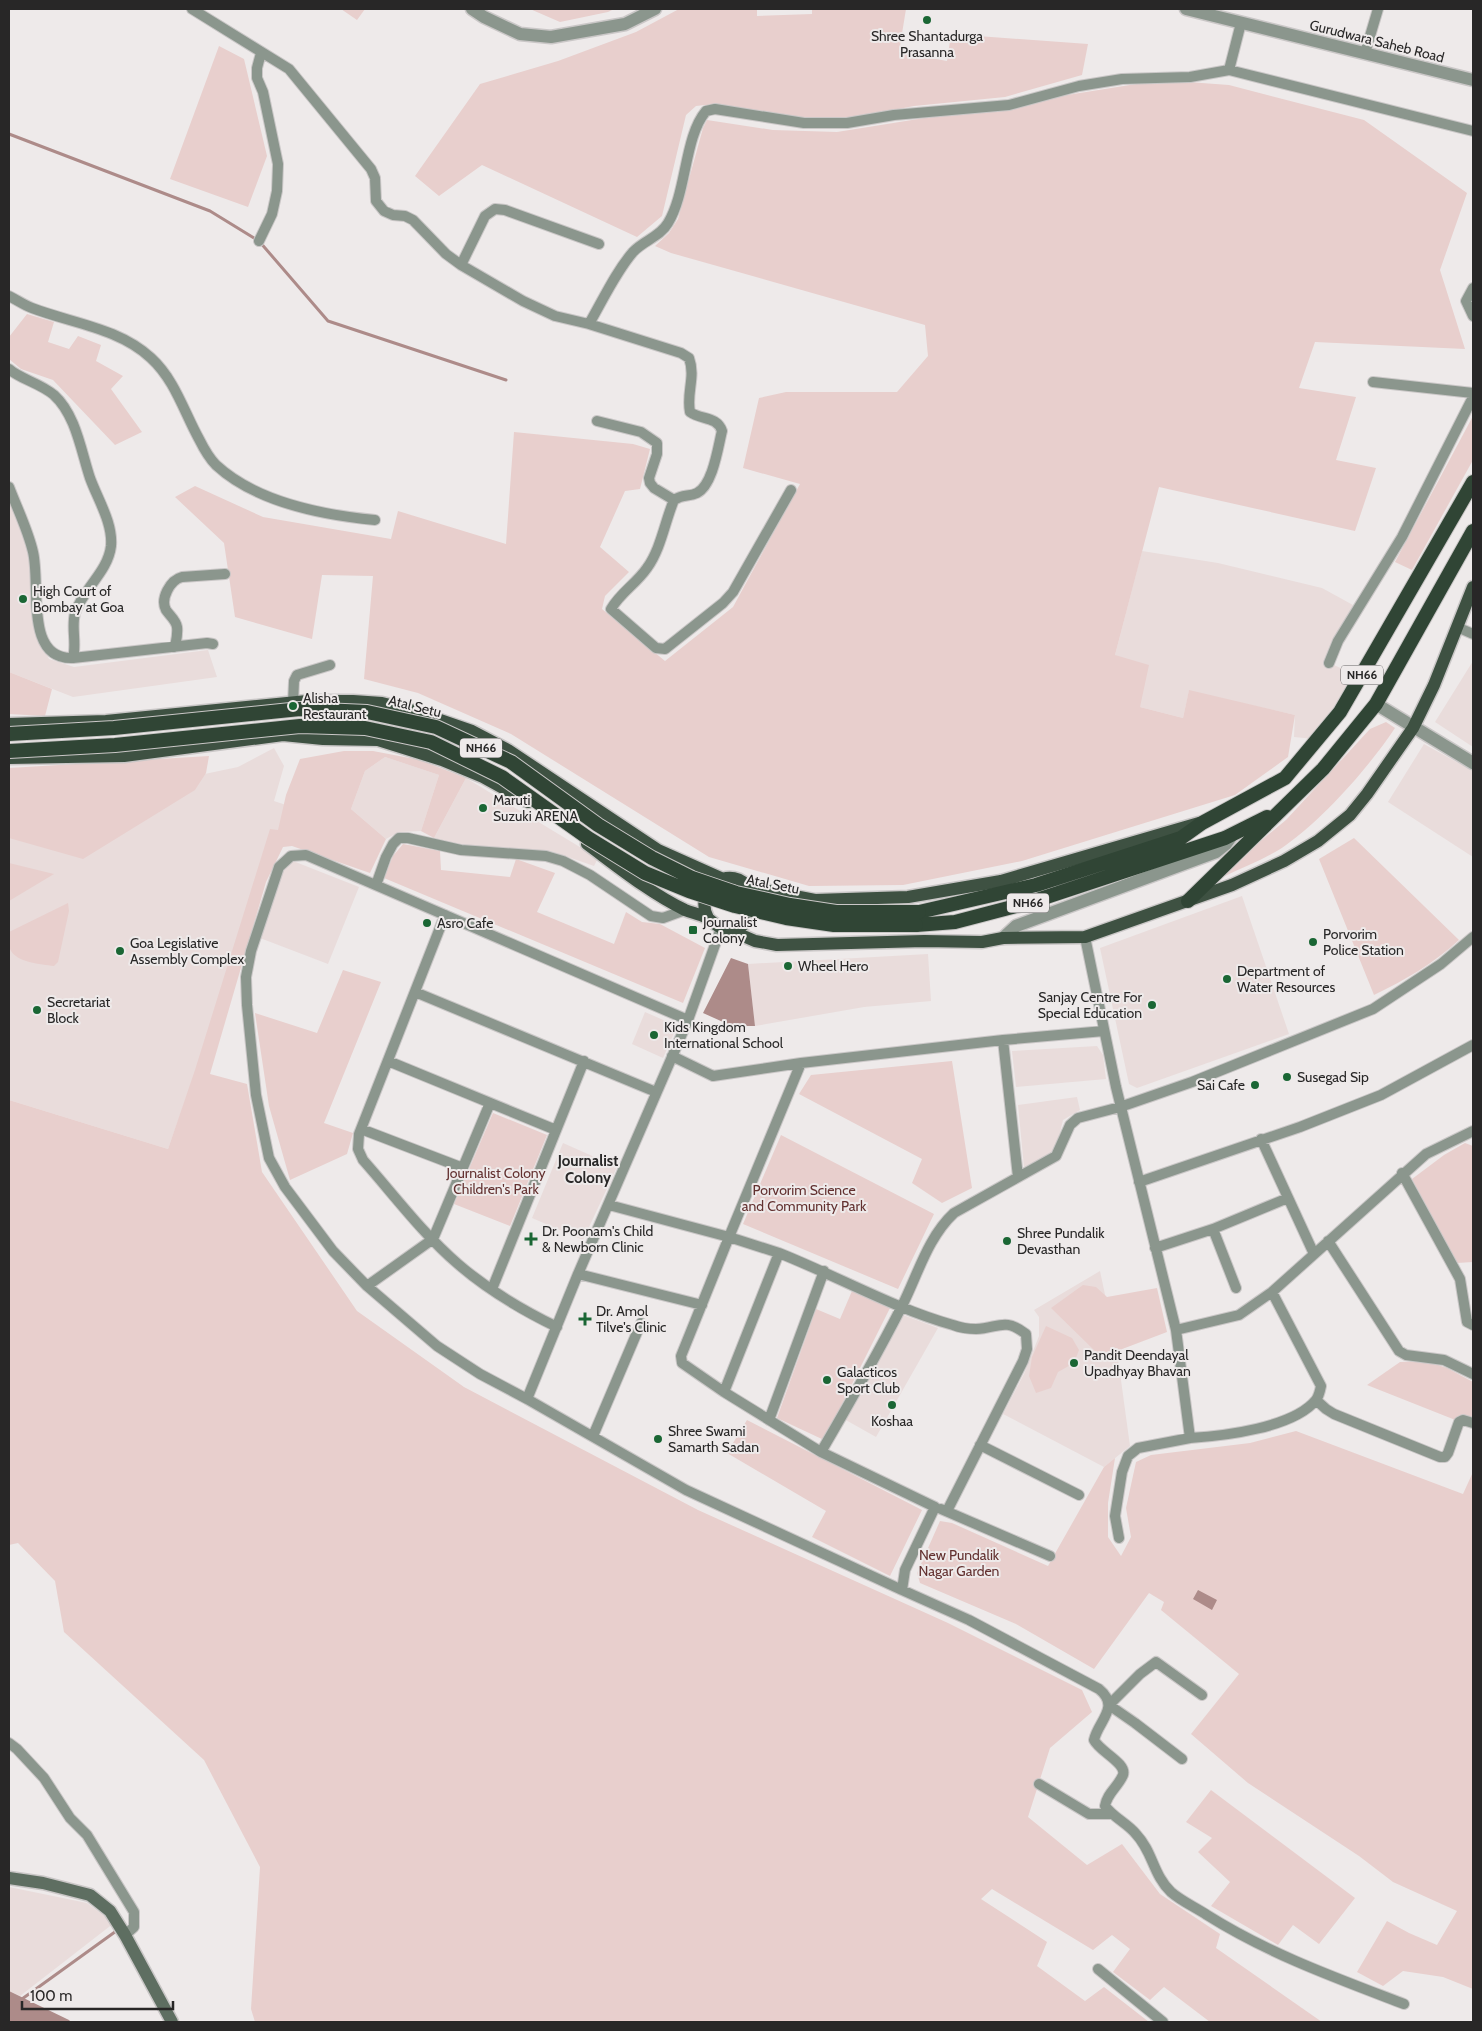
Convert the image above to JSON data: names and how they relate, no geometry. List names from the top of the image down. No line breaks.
{"streets":{"highway":["NH66","Atal Setu"],"street":["Gurudwara Saheb Road"]},"crossings":[["NH66","Atal Setu"]],"districts":["Journalist Colony"],"parks":["Journalist Colony Children's Park","Porvorim Science and Community Park","New Pundalik Nagar Garden"],"places":{"other":["Shree Shantadurga Prasanna","High Court of Bombay at Goa","Alisha Restaurant","Maruti Suzuki ARENA","Asro Cafe","Porvorim Police Station","Goa Legislative Assembly Complex","Wheel Hero","Department of Water Resources","Sanjay Centre For Special Education","Secretariat Block","Kids Kingdom International School","Susegad Sip","Sai Cafe","Shree Pundalik Devasthan","Pandit Deendayal Upadhyay Bhavan","Galacticos Sport Club","Koshaa","Shree Swami Samarth Sadan"],"transit":["Journalist Colony"],"health":["Dr. Poonam's Child & Newborn Clinic","Dr. Amol Tilve's Clinic"]},"scale_bar":"100 m"}
